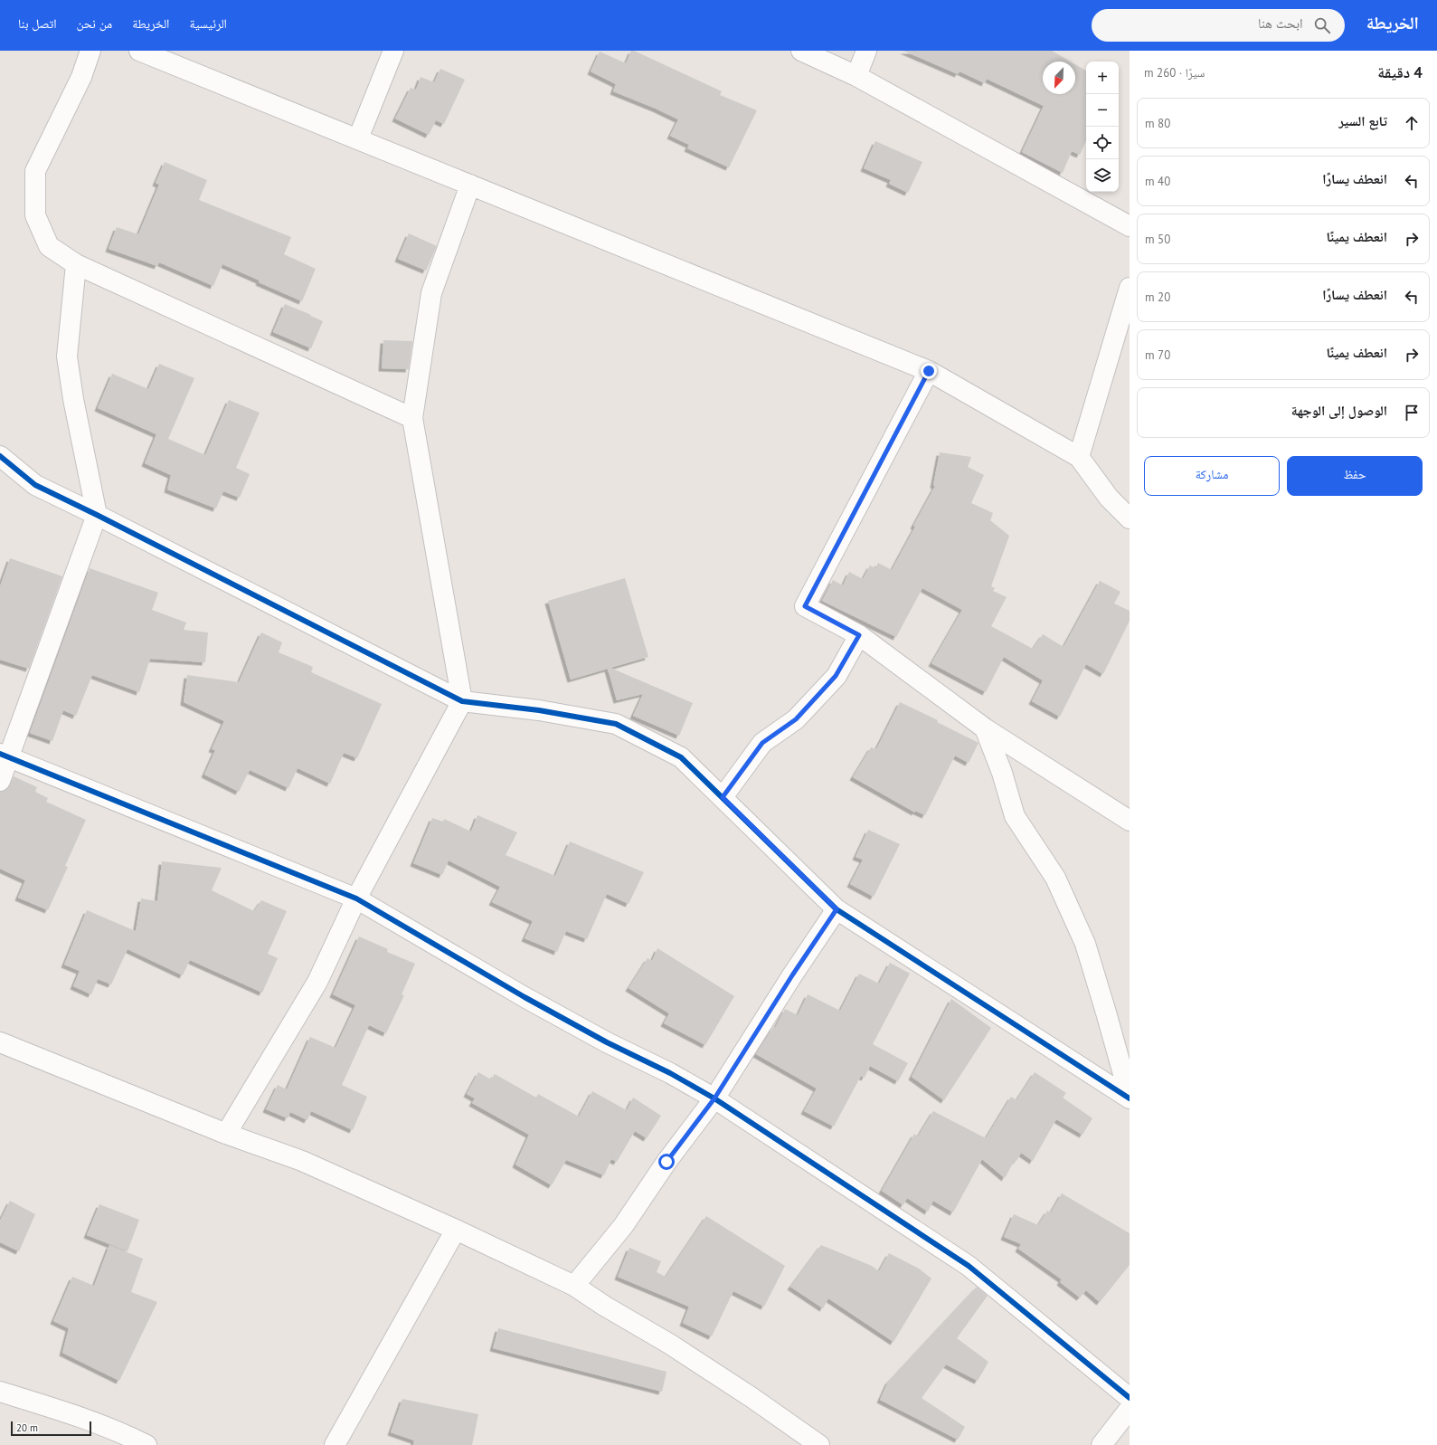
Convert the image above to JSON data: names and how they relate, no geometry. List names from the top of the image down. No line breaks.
{"scale_bar":"20 m","north":"bottom left","page":{"header":"الخريطة","search":"ابحث هنا","nav":["الرئيسية","الخريطة","من نحن","اتصل بنا"],"heading":["4 دقيقة","سيرًا · 260 m"],"map_buttons":["+","−"],"list":[["تابع السير","80 m"],["انعطف يسارًا","40 m"],["انعطف يمينًا","50 m"],["انعطف يسارًا","20 m"],["انعطف يمينًا","70 m"],"الوصول إلى الوجهة"],"buttons":["حفظ","مشاركة"],"scale":"20 m"}}
